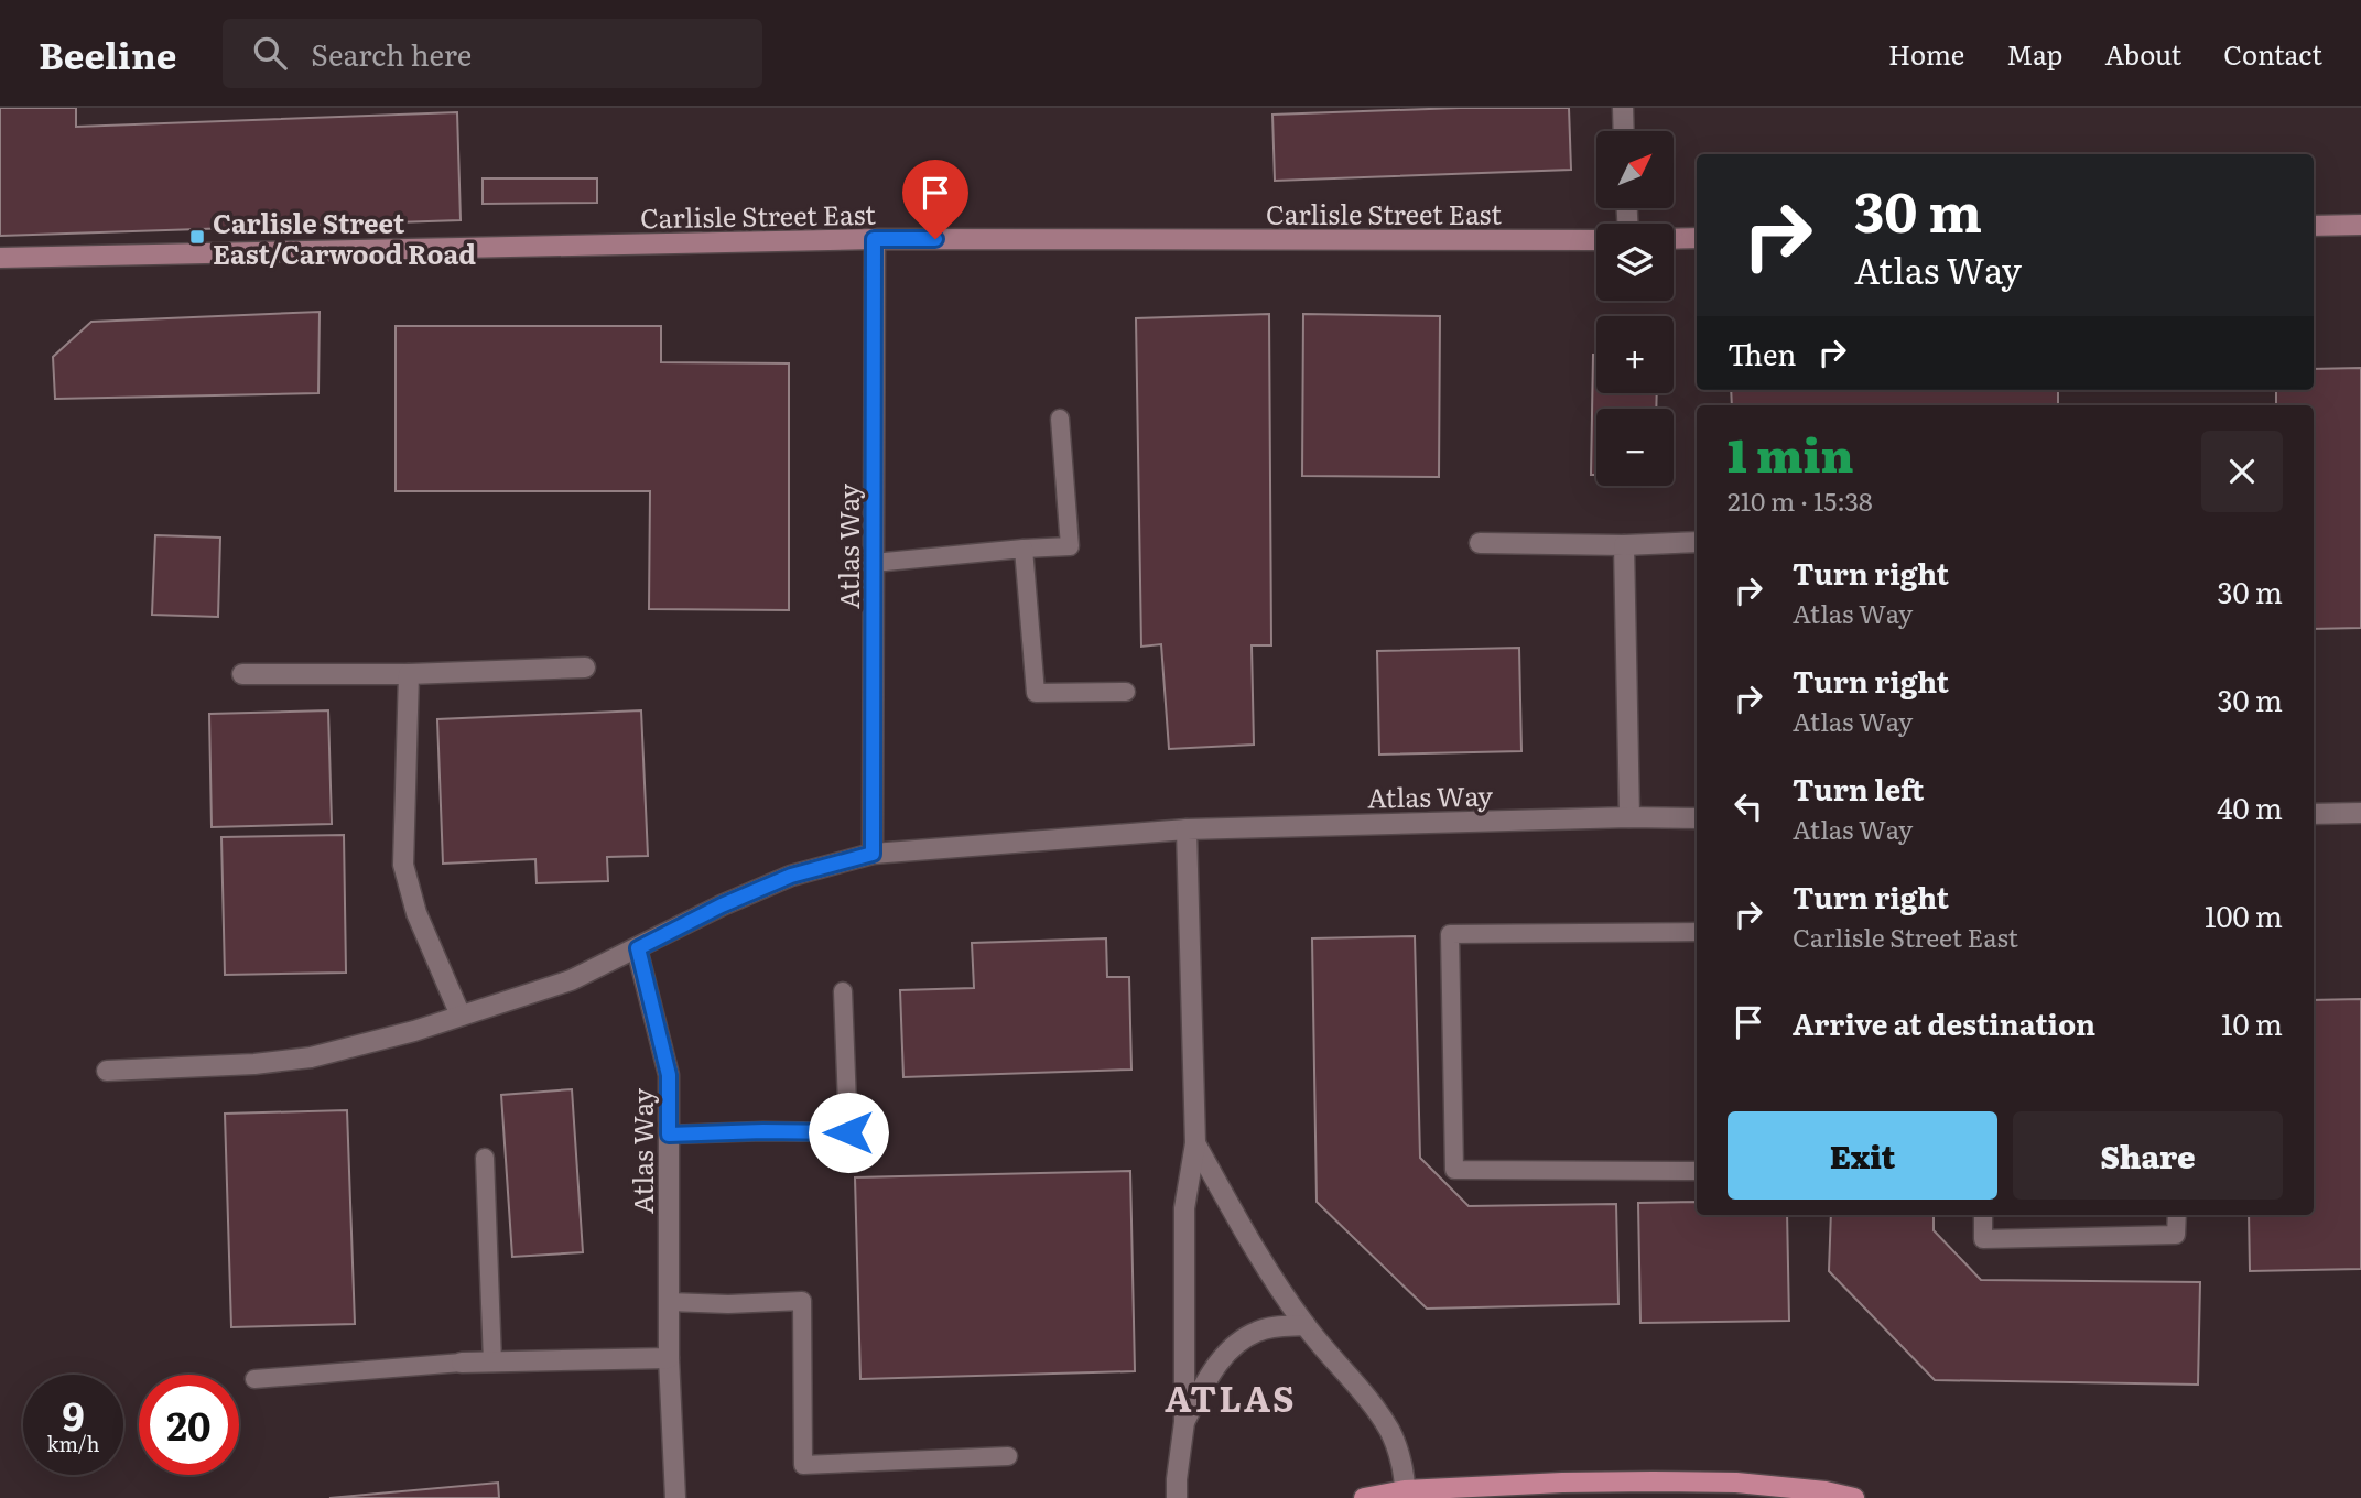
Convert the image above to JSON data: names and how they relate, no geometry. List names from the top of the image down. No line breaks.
{"streets":{"main road":["Carlisle Street East"],"street":["Atlas Way"]},"crossings":[["Carlisle Street East","Atlas Way"]],"districts":["ATLAS"],"places":{"transit":["Carlisle Street East/Carwood Road"]},"north":"top right","page":{"header":"Beeline","search":"Search here","nav":["Home","Map","About","Contact"],"map_buttons":["+","−"],"turn":["30 m","Atlas Way"],"then":"Then","heading":["1 min","210 m · 15:38"],"list":[{"name":"Turn right","note":"Atlas Way","value":"30 m"},{"name":"Turn right","note":"Atlas Way","value":"30 m"},{"name":"Turn left","note":"Atlas Way","value":"40 m"},{"name":"Turn right","note":"Carlisle Street East","value":"100 m"},{"name":"Arrive at destination","value":"10 m"}],"buttons":["Exit","Share"],"speed":"9 km/h","limit":"20"}}
